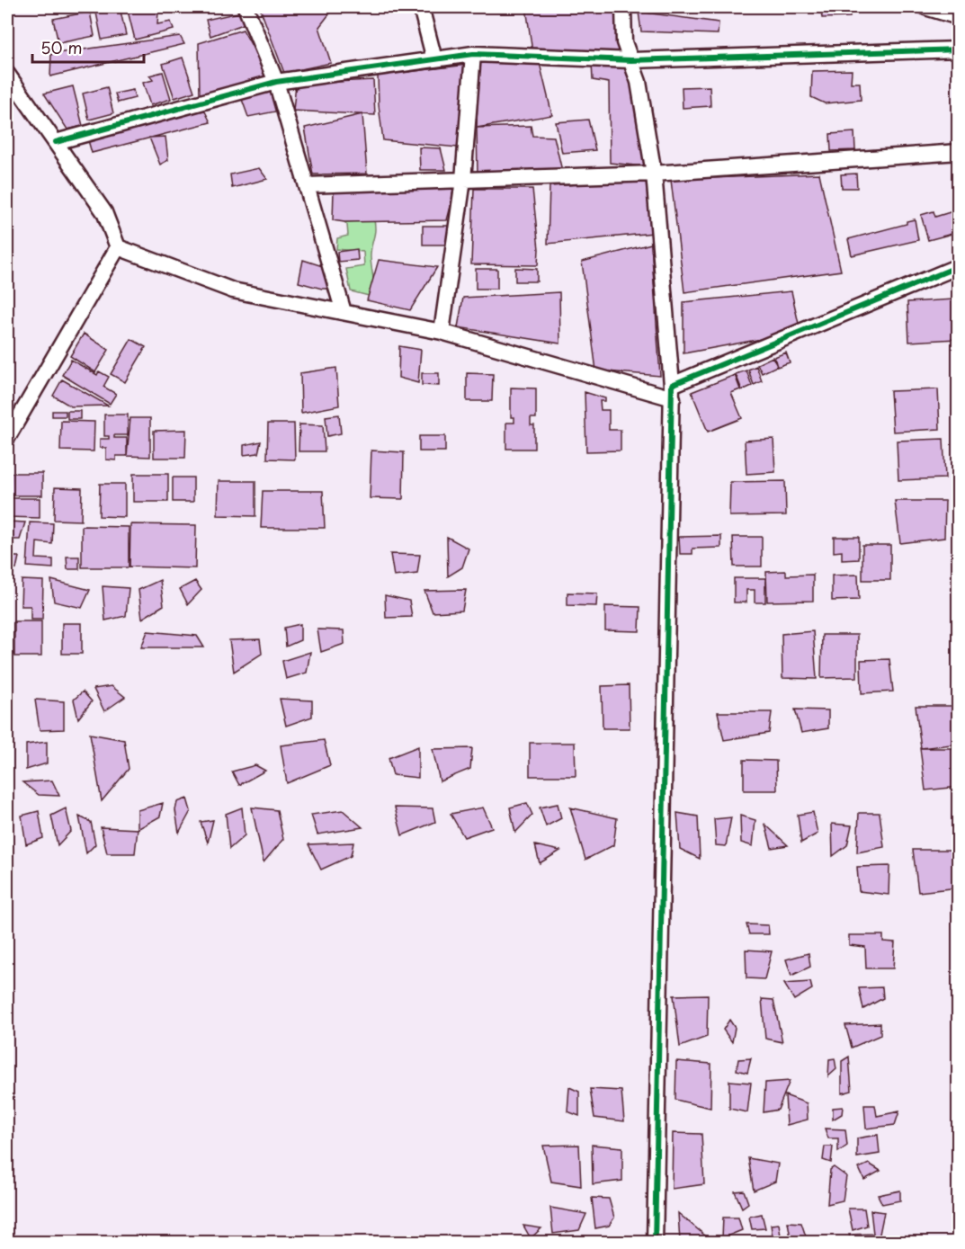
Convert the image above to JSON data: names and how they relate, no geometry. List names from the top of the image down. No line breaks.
{"scale_bar":"50 m"}
